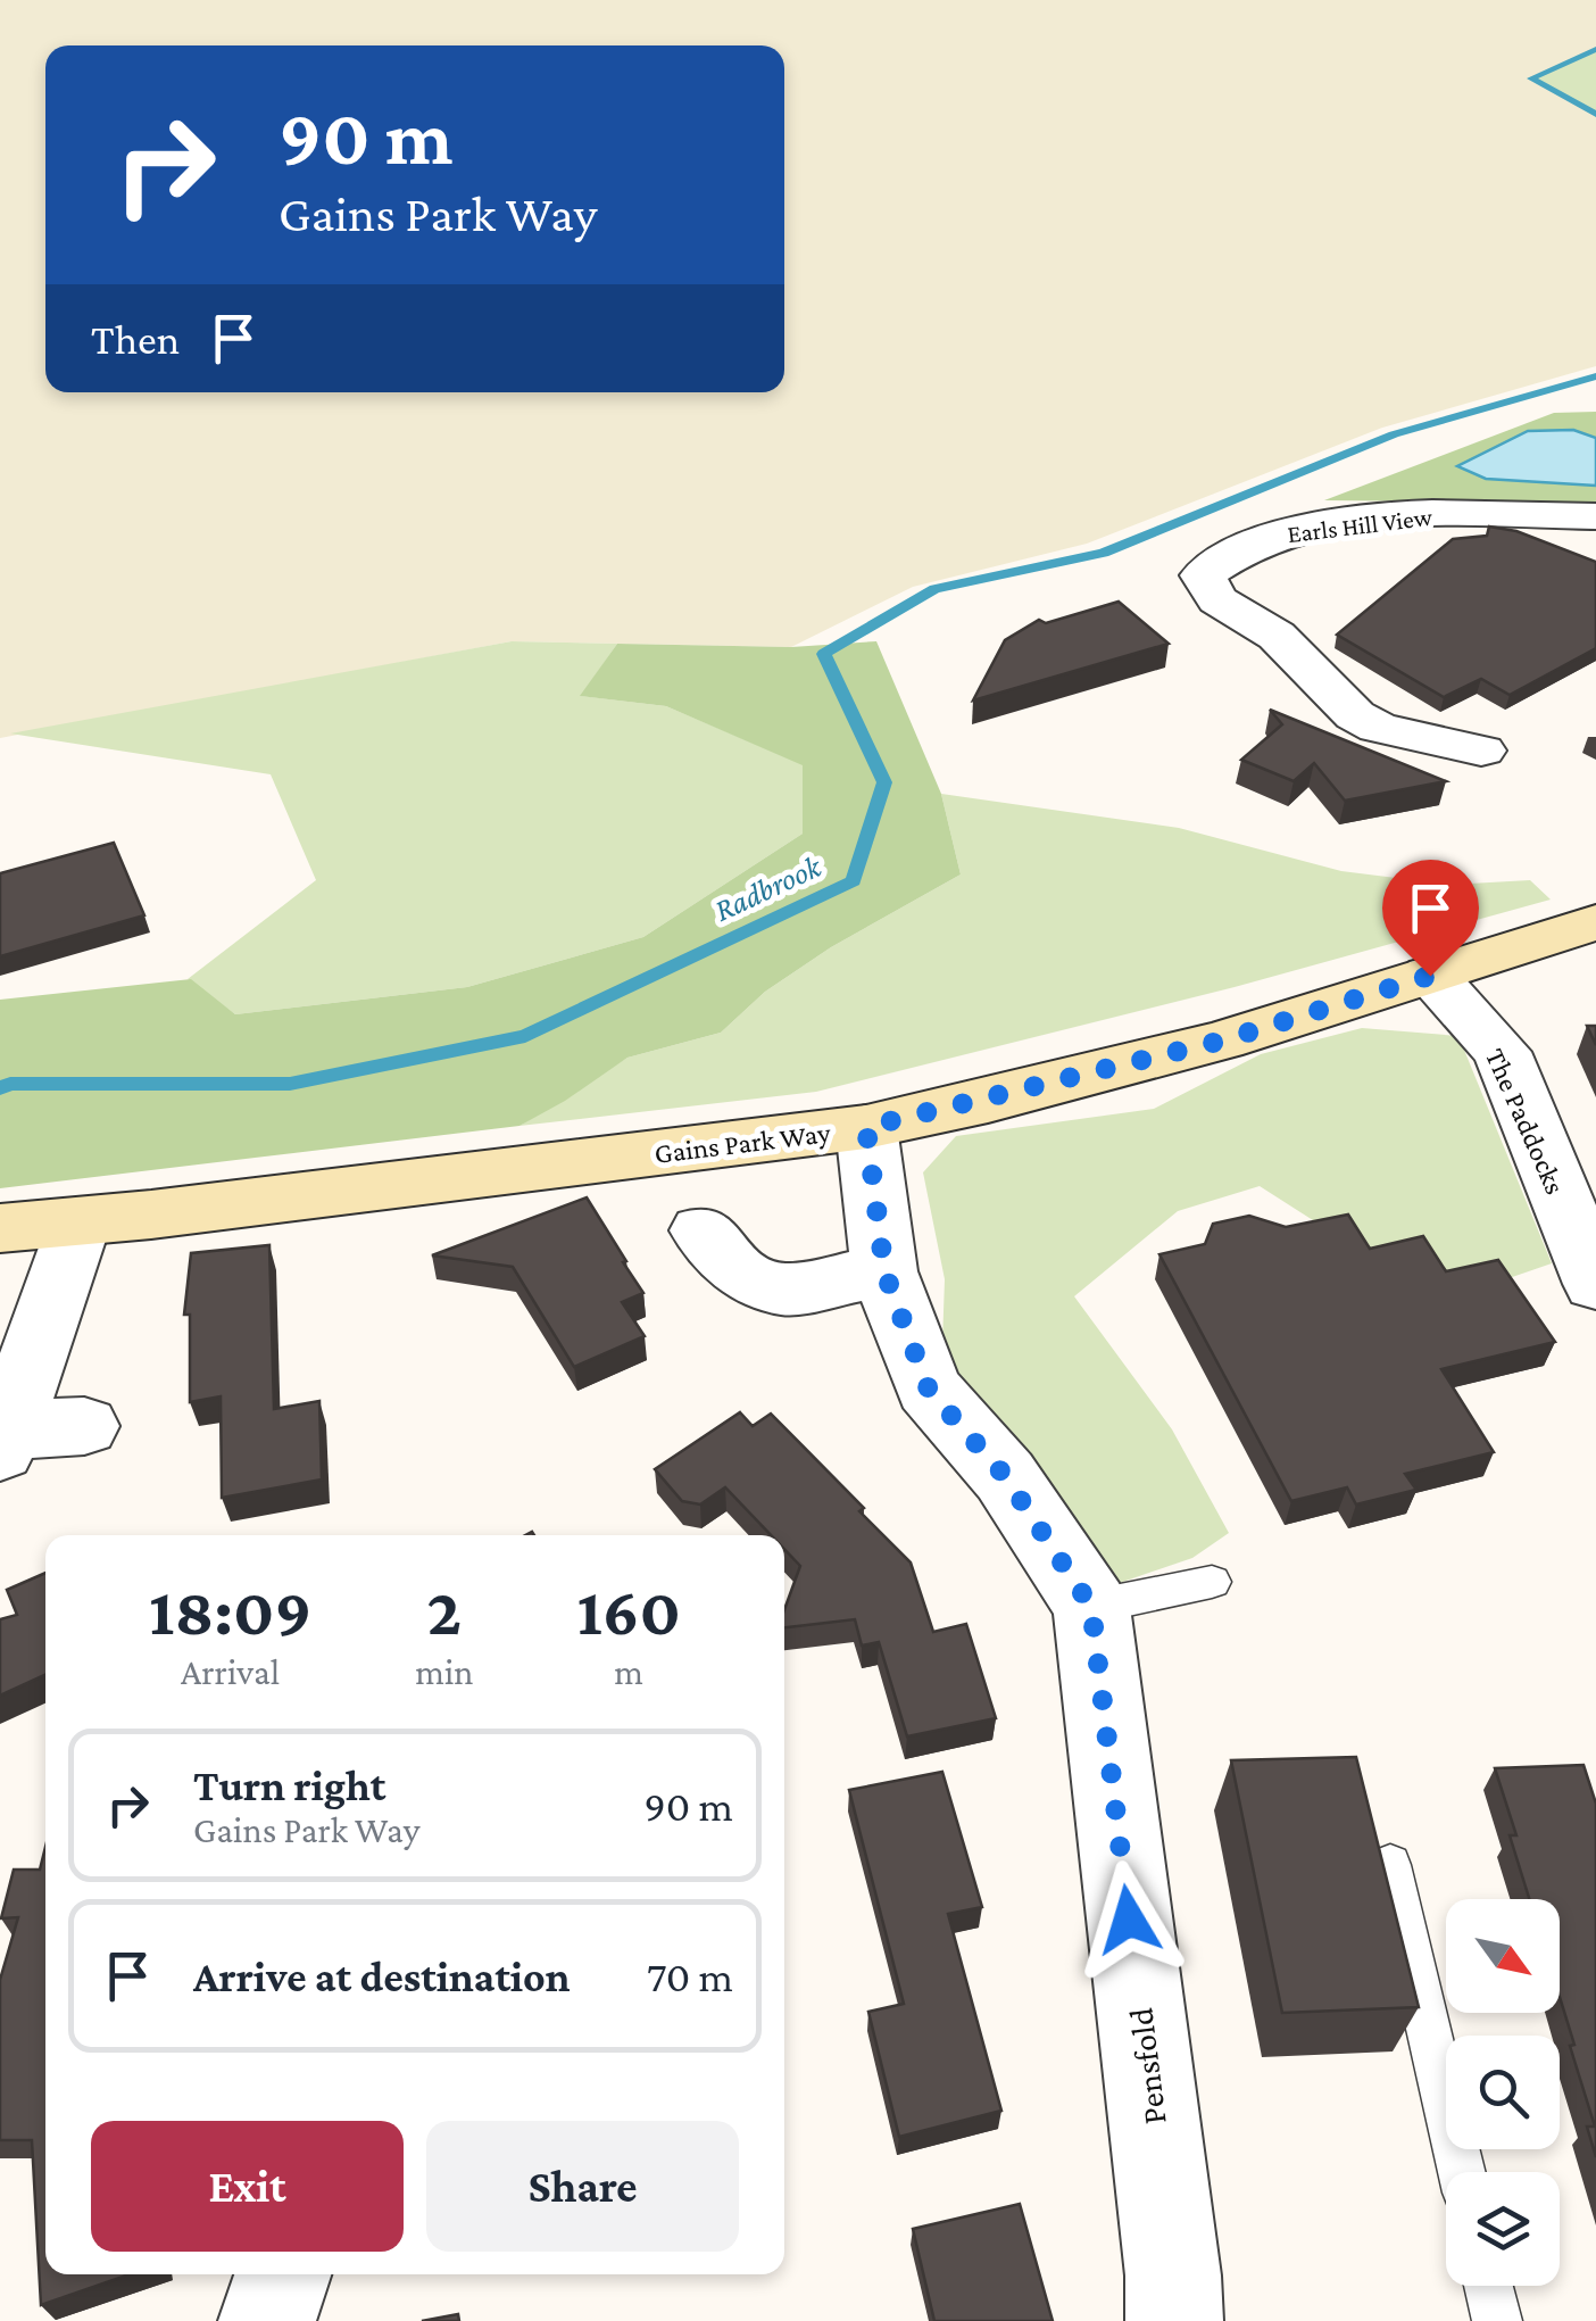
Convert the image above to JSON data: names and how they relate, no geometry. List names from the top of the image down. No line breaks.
{"streets":{"street":["Earls Hill View","The Paddocks","Gains Park Way","Pensfold"]},"crossings":[["The Paddocks","Gains Park Way"],["Gains Park Way","Pensfold"]],"water":["Radbrook"],"north":"bottom right","page":{"turn":["90 m","Gains Park Way"],"then":"Then","eta":["18:09","Arrival","2","min","160","m"],"list":[{"name":"Turn right","note":"Gains Park Way","value":"90 m"},{"name":"Arrive at destination","value":"70 m"}],"buttons":["Exit","Share"]}}
